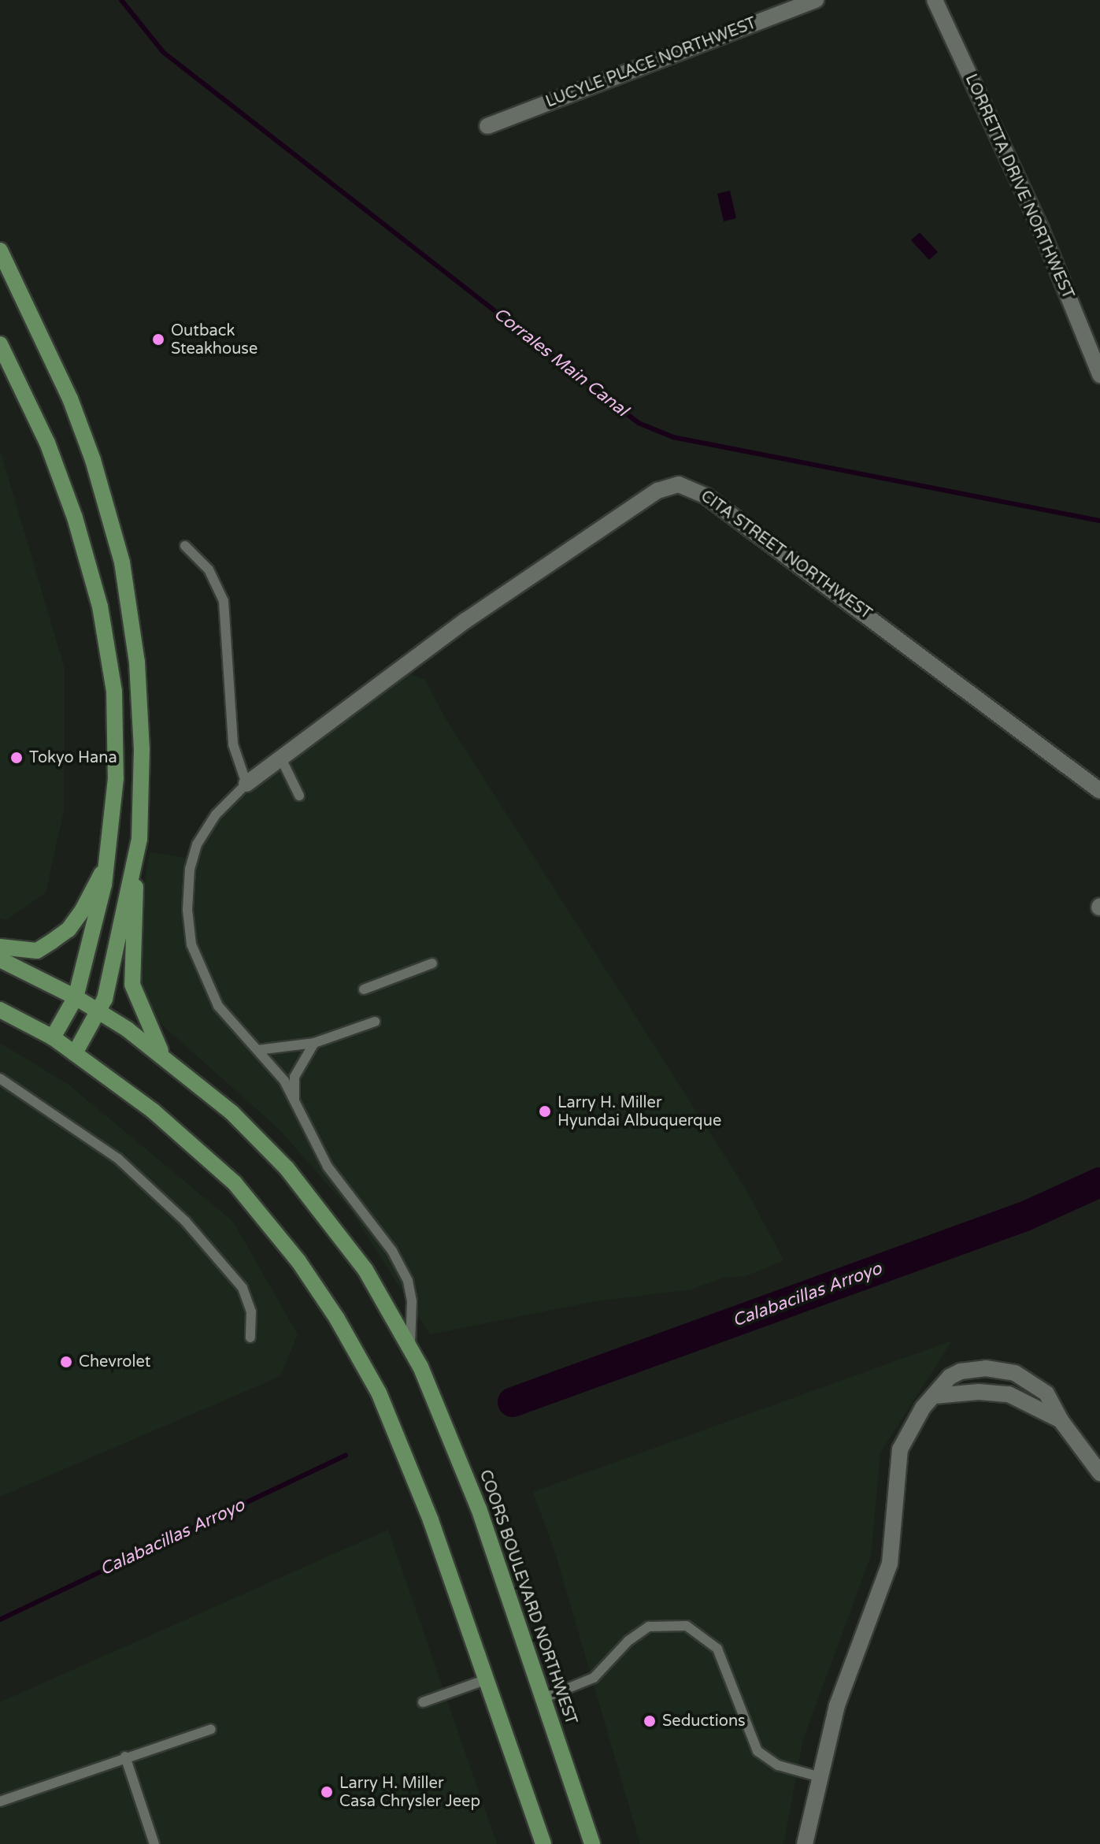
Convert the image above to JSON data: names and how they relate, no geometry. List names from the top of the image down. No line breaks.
{"streets":{"main road":["COORS BOULEVARD NORTHWEST"],"street":["LUCYLE PLACE NORTHWEST","LORRETTA DRIVE NORTHWEST","CITA STREET NORTHWEST"]},"water":["Corrales Main Canal","Calabacillas Arroyo"],"places":["Outback Steakhouse","Tokyo Hana","Larry H. Miller Hyundai Albuquerque","Chevrolet","Seductions","Larry H. Miller Casa Chrysler Jeep"]}
